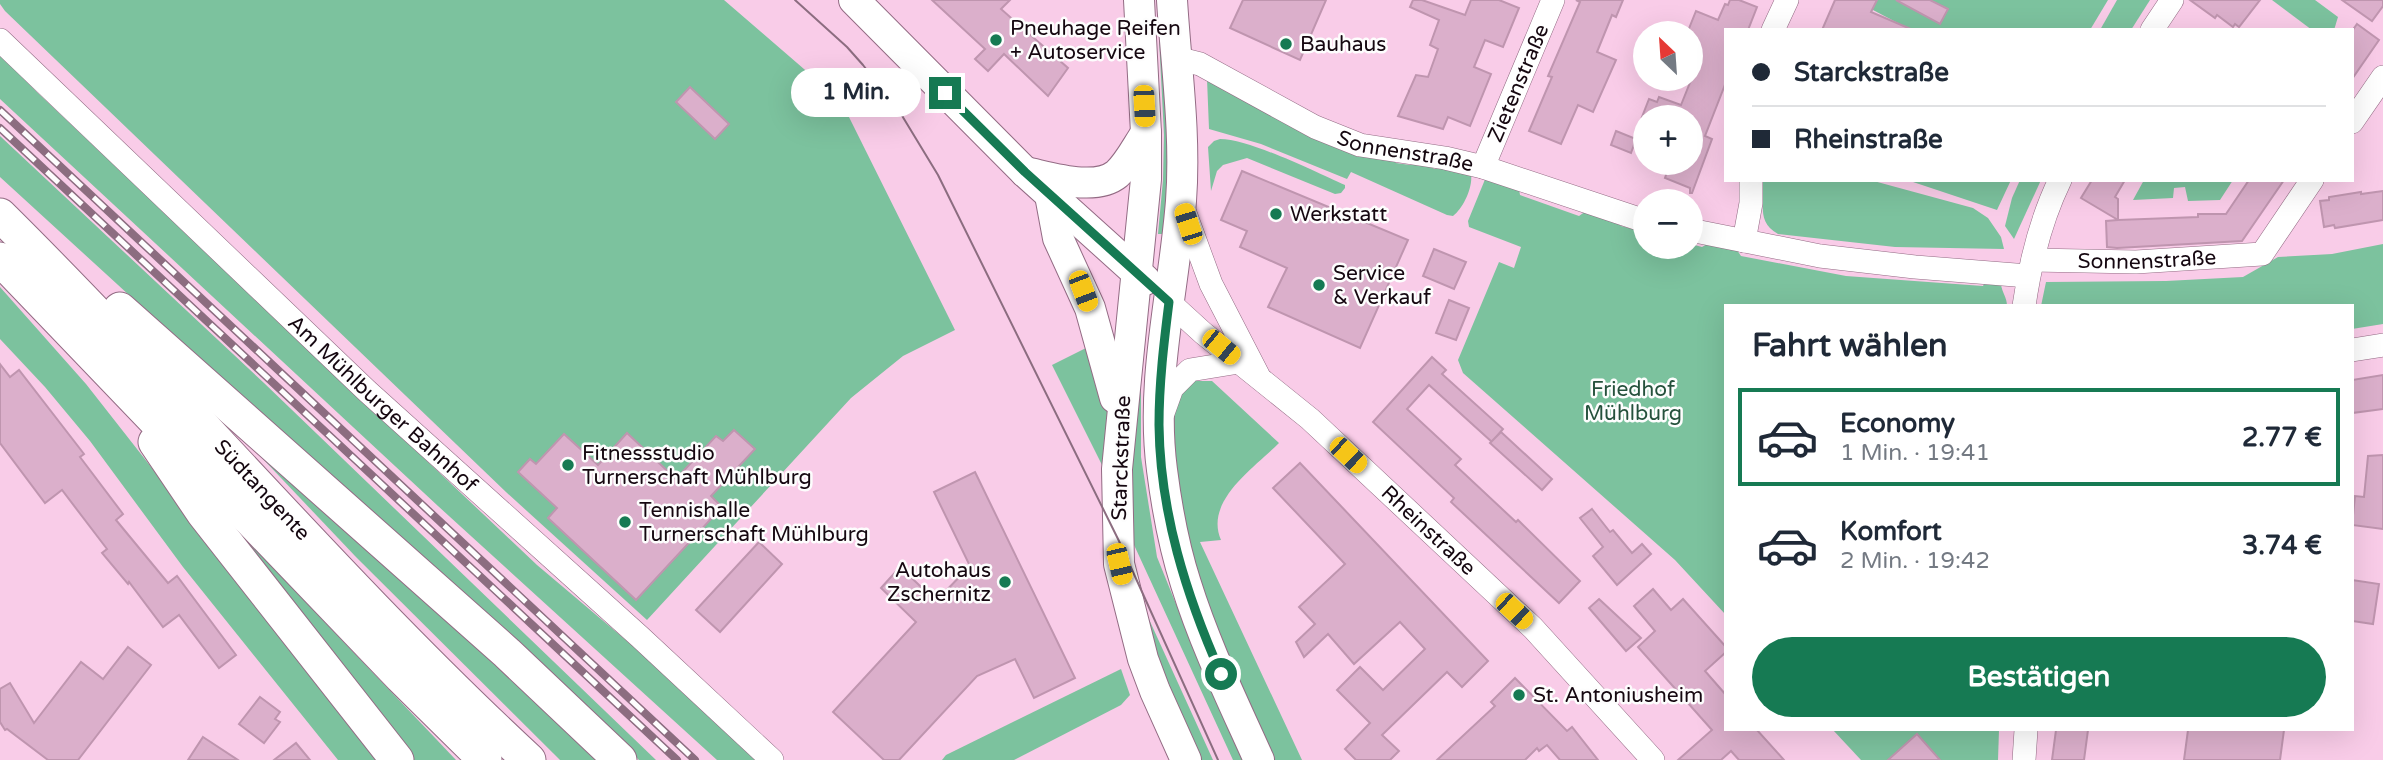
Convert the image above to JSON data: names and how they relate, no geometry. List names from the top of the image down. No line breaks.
{"streets":{"highway":["Südtangente"],"main road":["Starckstraße","Rheinstraße"],"street":["Zietenstraße","Sonnenstraße","Am Mühlburger Bahnhof"]},"crossings":[["Zietenstraße","Sonnenstraße"],["Sonnenstraße","Starckstraße"],["Starckstraße","Rheinstraße"]],"parks":["Friedhof Mühlburg"],"places":["Pneuhage Reifen + Autoservice","Bauhaus","Werkstatt","Service & Verkauf","Fitnessstudio Turnerschaft Mühlburg","Tennishalle Turnerschaft Mühlburg","Autohaus Zschernitz","St. Antoniusheim"],"north":"top left","page":{"map_buttons":["+","−"],"banner":["Starckstraße","Rheinstraße"],"bubble":"1 Min.","heading":"Fahrt wählen","list":[{"name":"Economy","note":"1 Min. · 19:41","value":"2.77 €"},{"name":"Komfort","note":"2 Min. · 19:42","value":"3.74 €"}],"buttons":"Bestätigen"}}
